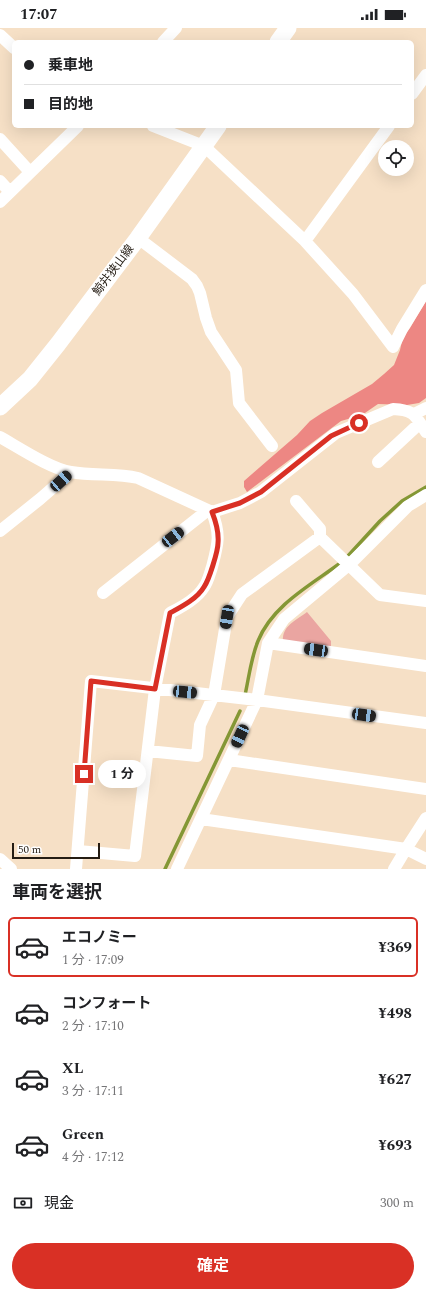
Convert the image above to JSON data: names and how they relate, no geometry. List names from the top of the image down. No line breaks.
{"streets":{"main road":["鯨井狭山線"]},"scale_bar":"50 m","page":{"status":"17:07","banner":["乗車地","目的地"],"bubble":"1 分","scale":"50 m","heading":"車両を選択","list":[{"name":"エコノミー","note":"1 分 · 17:09","value":"¥369"},{"name":"コンフォート","note":"2 分 · 17:10","value":"¥498"},{"name":"XL","note":"3 分 · 17:11","value":"¥627"},{"name":"Green","note":"4 分 · 17:12","value":"¥693"}],"pay":["現金","300 m"],"buttons":"確定"}}
